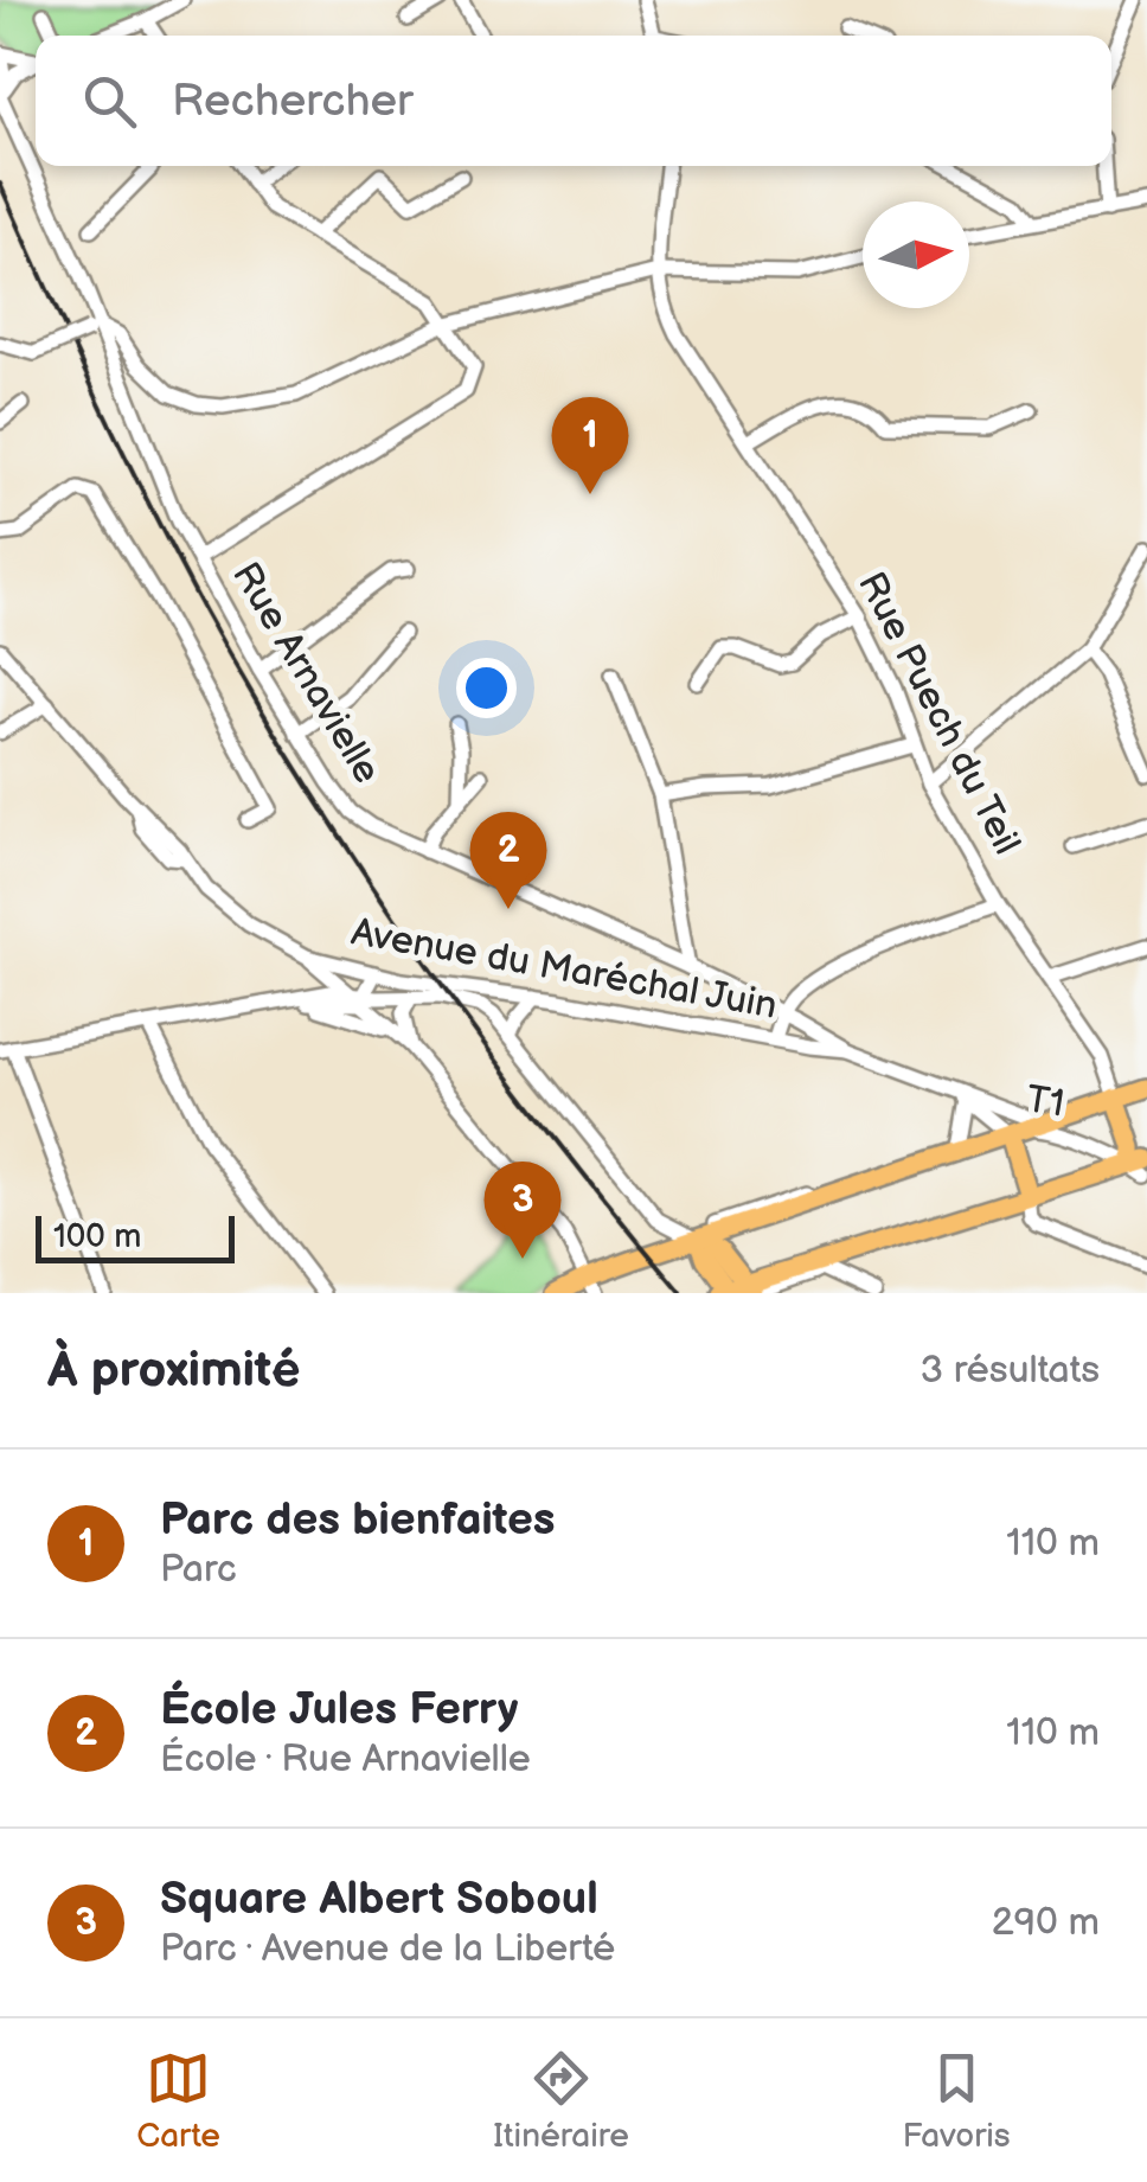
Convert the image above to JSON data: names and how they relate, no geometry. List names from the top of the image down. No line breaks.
{"streets":{"street":["Rue Arnavielle","Rue Puech du Teil","Avenue du Maréchal Juin","T1"]},"crossings":[["Rue Arnavielle","Avenue du Maréchal Juin"],["Avenue du Maréchal Juin","T1"]],"scale_bar":"100 m","north":"right","page":{"search":"Rechercher","pins":["1","2","3"],"scale":"100 m","heading":["À proximité","3 résultats"],"list":[{"mark":"1","name":"Parc des bienfaites","note":"Parc","value":"110 m"},{"mark":"2","name":"École Jules Ferry","note":"École · Rue Arnavielle","value":"110 m"},{"mark":"3","name":"Square Albert Soboul","note":"Parc · Avenue de la Liberté","value":"290 m"}],"nav":["Carte","Itinéraire","Favoris"]}}
